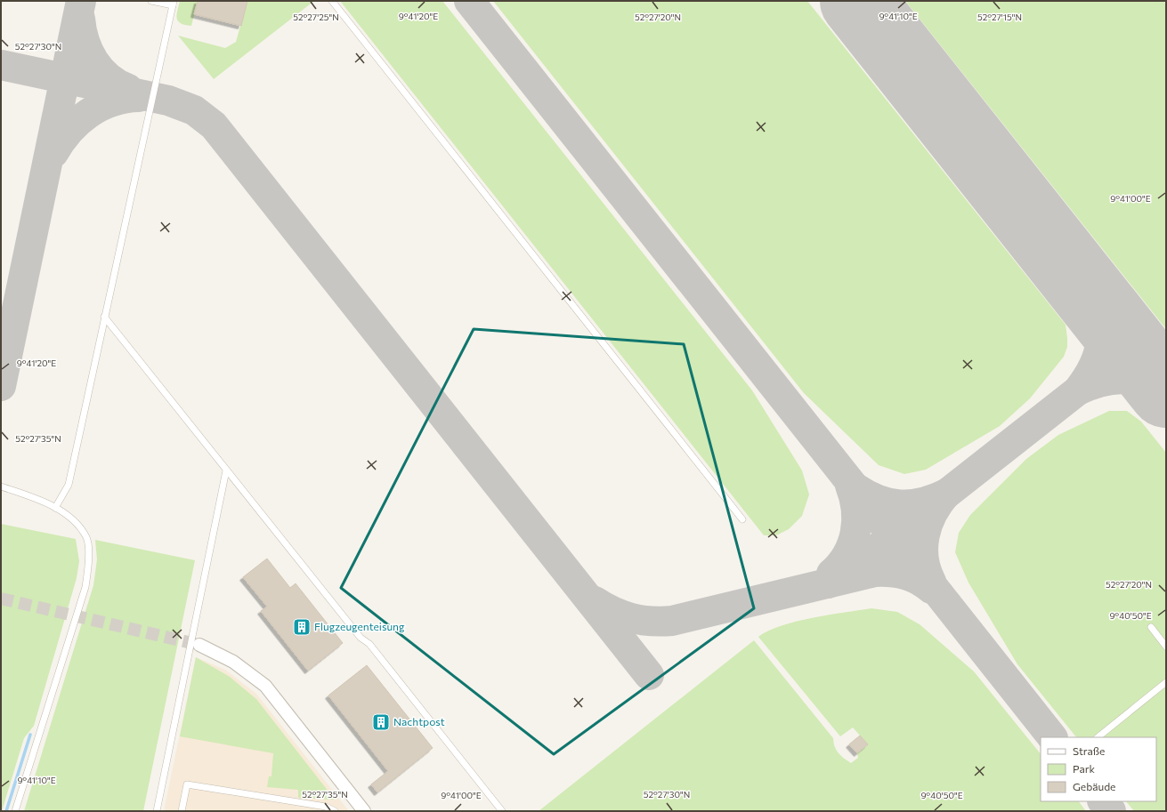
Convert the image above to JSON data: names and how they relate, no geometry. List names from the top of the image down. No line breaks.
{"places":{"building":["Flugzeugenteisung","Nachtpost"]},"legend":["Straße","Park","Gebäude"],"coordinates":["9°41'20\"E","9°41'10\"E","52°27'25\"N","52°27'20\"N","52°27'15\"N","52°27'30\"N","9°41'00\"E","52°27'35\"N","9°40'50\"E"]}
